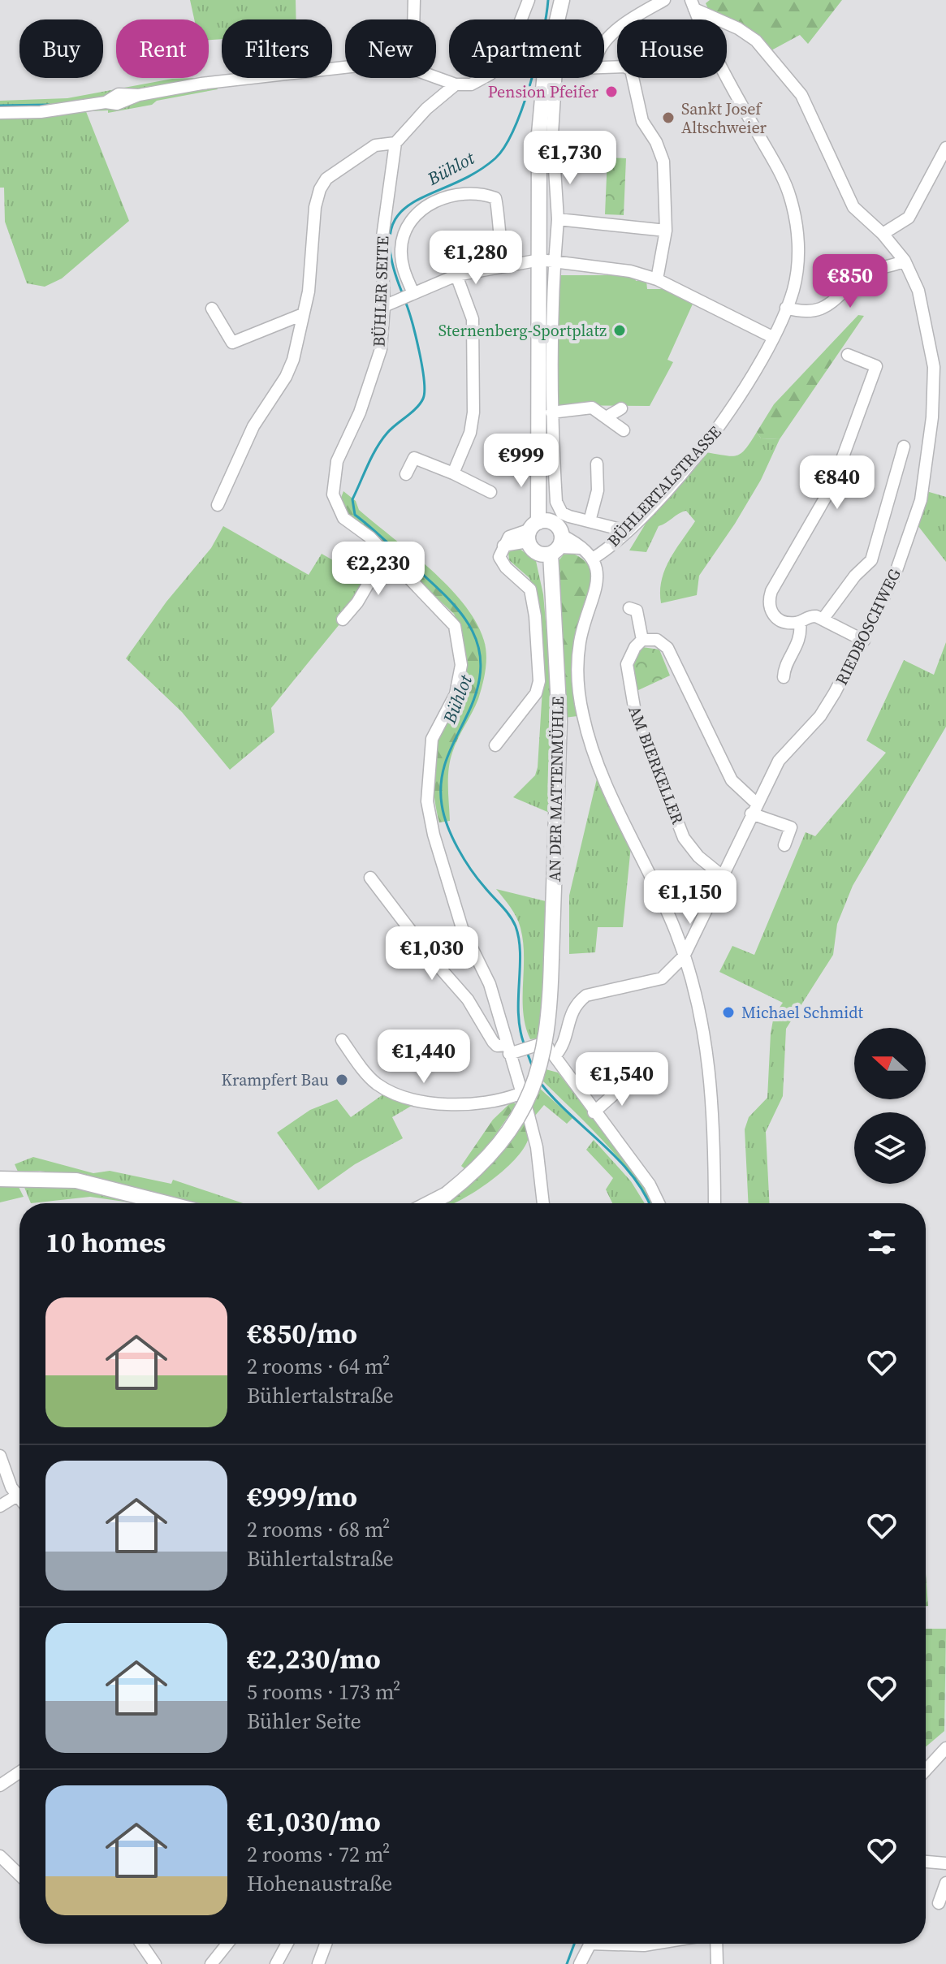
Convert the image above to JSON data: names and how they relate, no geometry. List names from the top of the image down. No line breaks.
{"streets":{"main road":["AN DER MATTENMÜHLE"],"street":["BÜHLER SEITE","BÜHLERTALSTRASSE","RIEDBOSCHWEG","AM BIERKELLER"]},"crossings":[["BÜHLERTALSTRASSE","RIEDBOSCHWEG"],["BÜHLERTALSTRASSE","AN DER MATTENMÜHLE"],["RIEDBOSCHWEG","AM BIERKELLER"]],"water":["Bühlot"],"places":["Pension Pfeifer","Sankt Josef Altschweier","Sternenberg-Sportplatz","Michael Schmidt","Krampfert Bau"],"north":"left","page":{"chip":["Buy","Rent","Filters","New","Apartment","House"],"price":["€1,730","€1,280","€850","€999","€840","€2,230","€1,150","€1,030","€1,440","€1,540"],"heading":"10 homes","list":[{"name":"€850/mo","note":"2 rooms · 64 m² · Bühlertalstraße"},{"name":"€999/mo","note":"2 rooms · 68 m² · Bühlertalstraße"},{"name":"€2,230/mo","note":"5 rooms · 173 m² · Bühler Seite"},{"name":"€1,030/mo","note":"2 rooms · 72 m² · Hohenaustraße"}]}}
